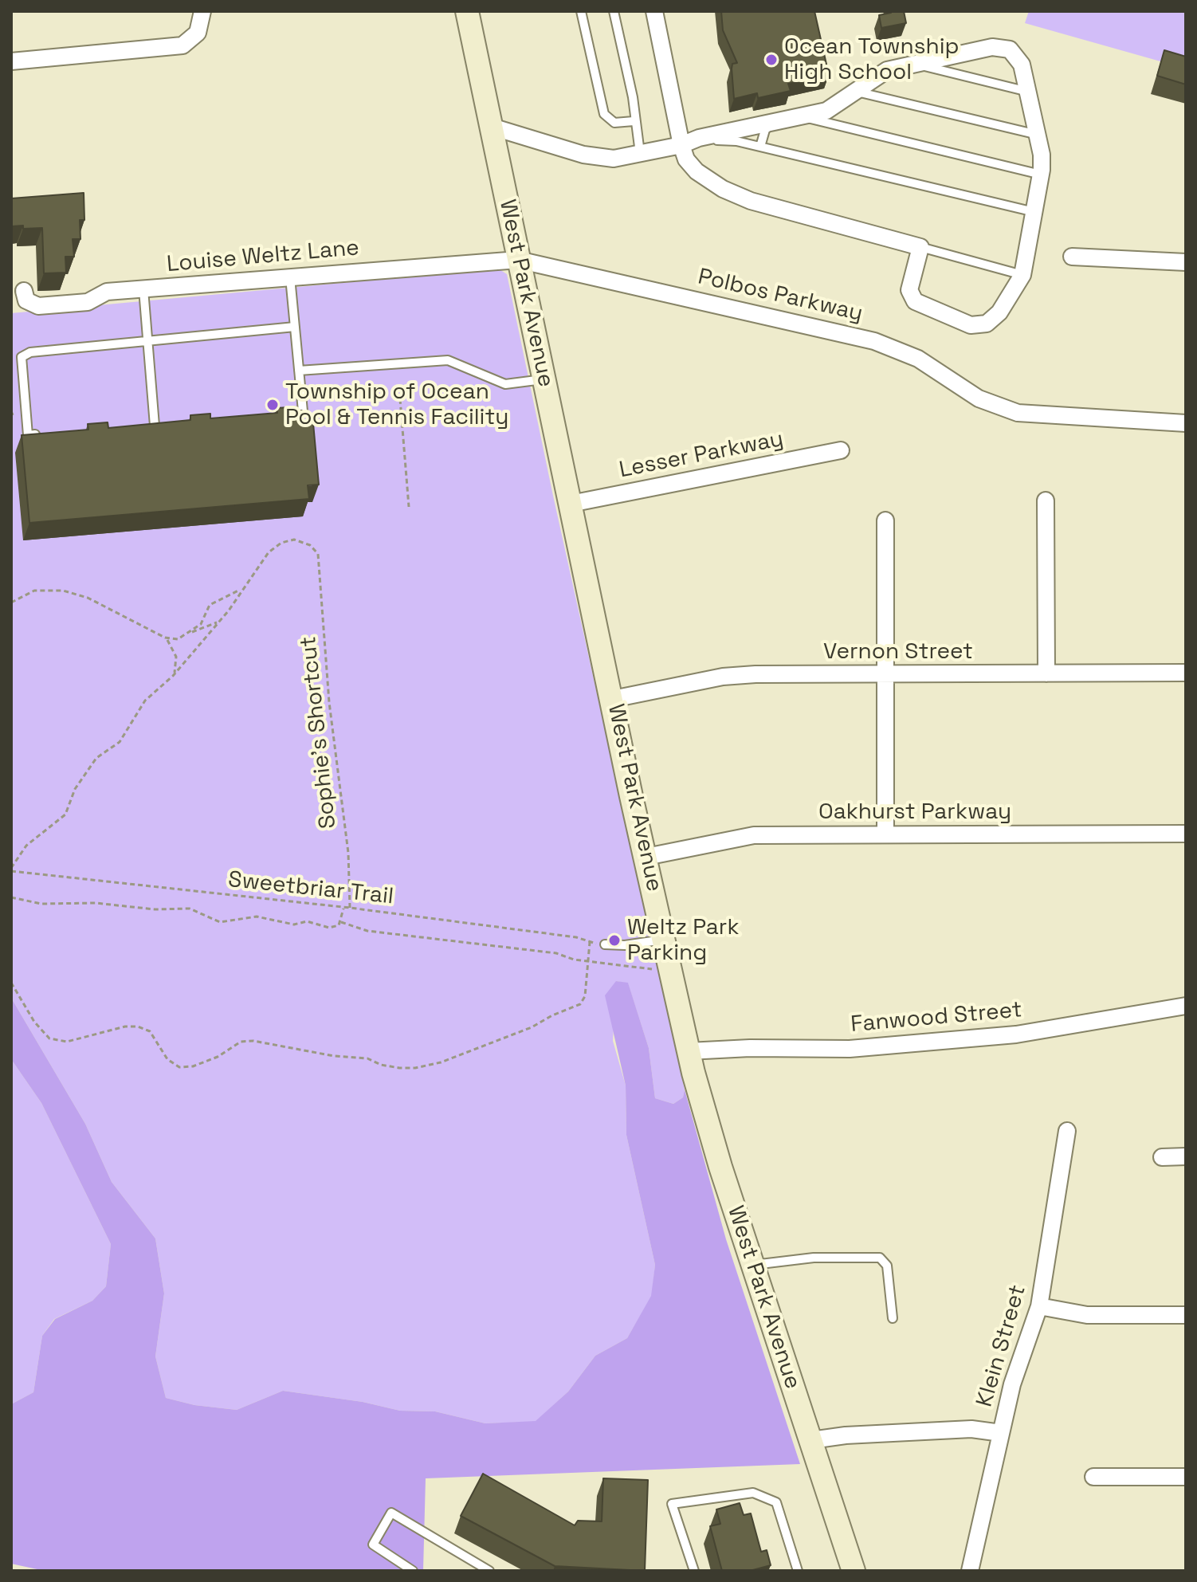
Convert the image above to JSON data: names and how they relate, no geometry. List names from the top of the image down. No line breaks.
{"streets":{"street":["Louise Weltz Lane","West Park Avenue","Polbos Parkway","Lesser Parkway","Vernon Street","Oakhurst Parkway","Fanwood Street","Klein Street"],"path":["Sophie's Shortcut","Sweetbriar Trail"]},"crossings":[["Louise Weltz Lane","West Park Avenue"],["Louise Weltz Lane","Polbos Parkway"],["West Park Avenue","Polbos Parkway"],["West Park Avenue","Lesser Parkway"],["West Park Avenue","Vernon Street"],["West Park Avenue","Oakhurst Parkway"],["West Park Avenue","Fanwood Street"],["Sophie's Shortcut","Sweetbriar Trail"]],"places":["Ocean Township High School","Township of Ocean Pool & Tennis Facility","Weltz Park Parking"]}
